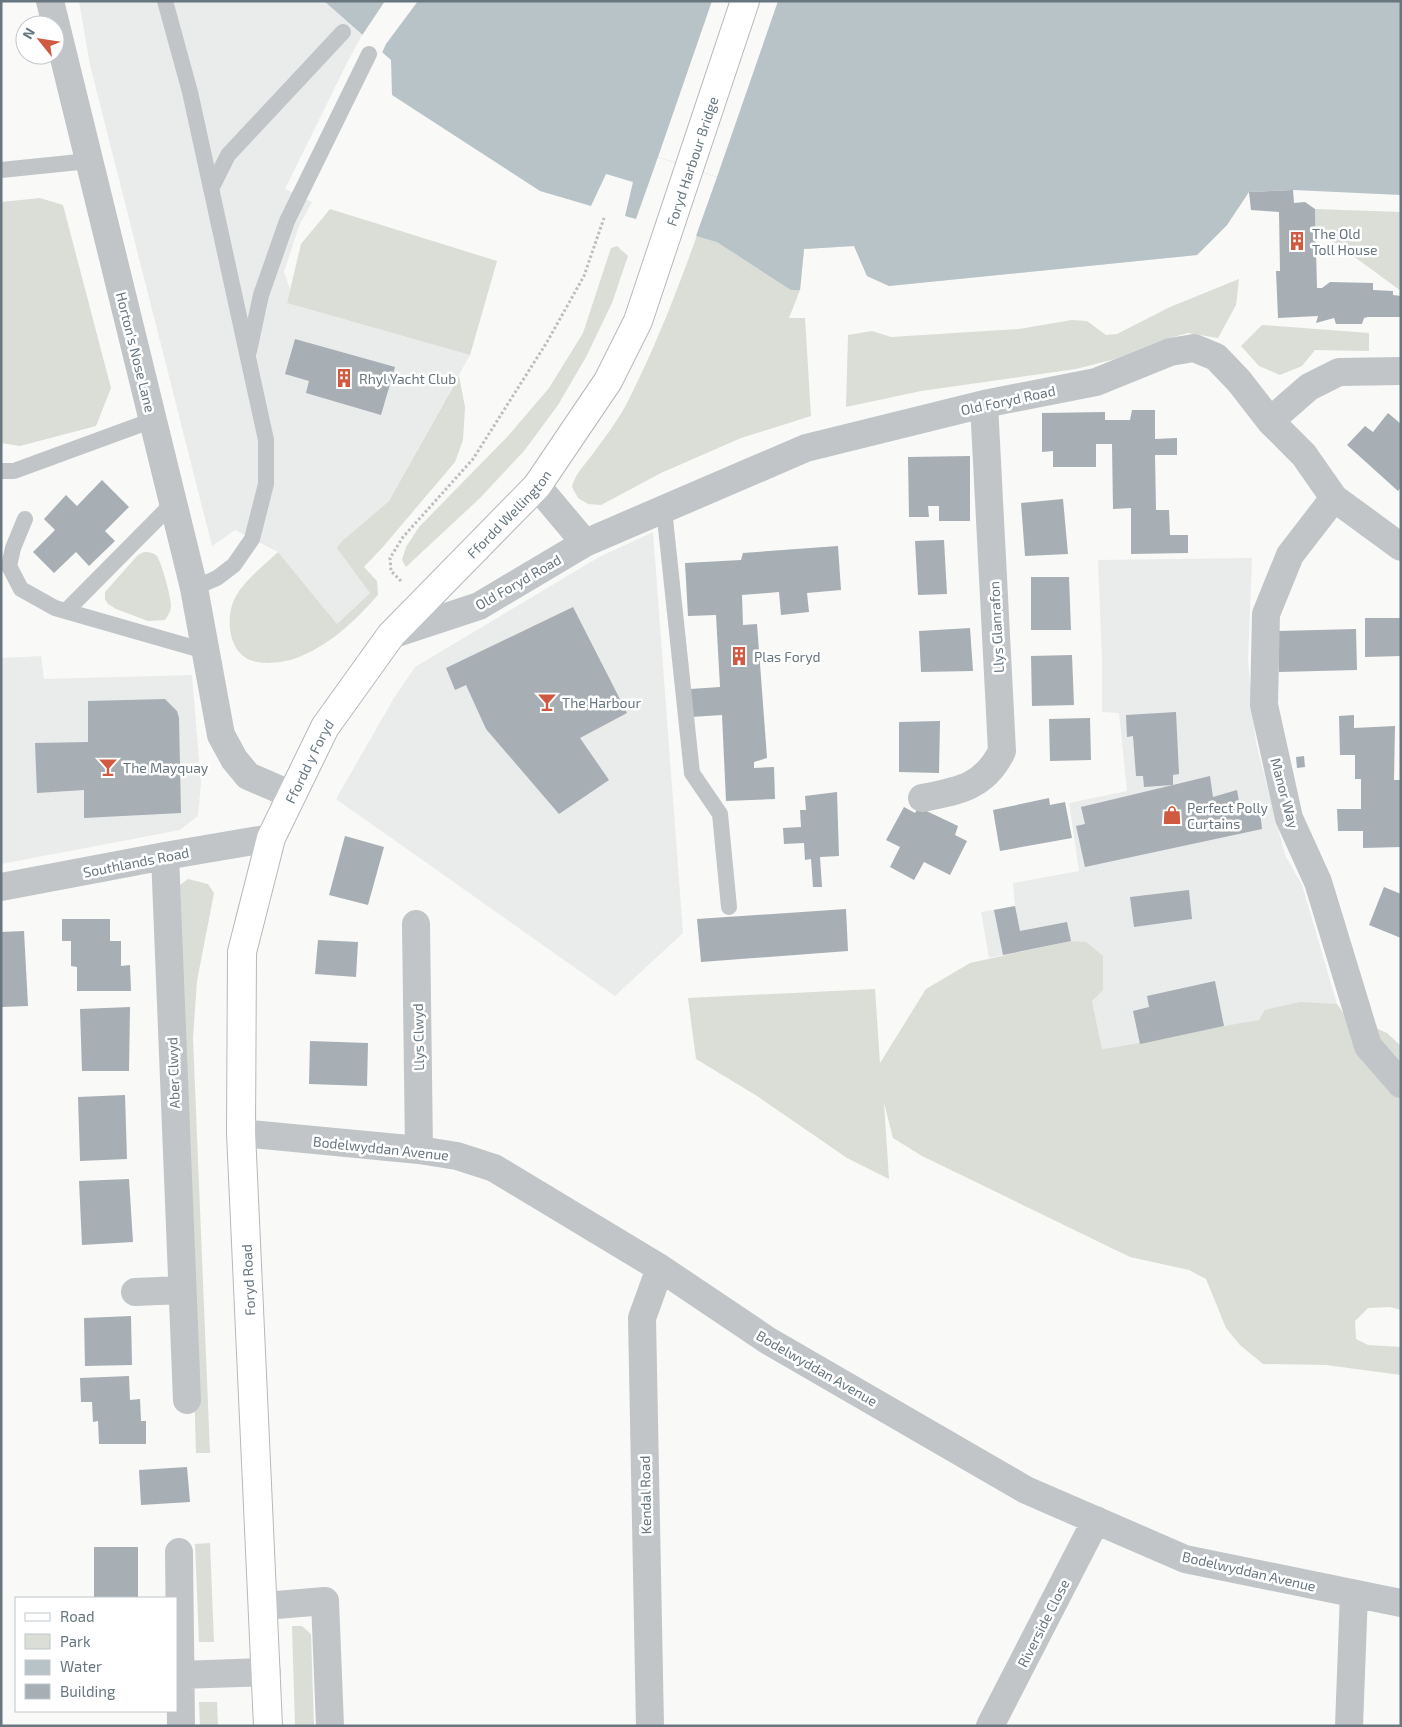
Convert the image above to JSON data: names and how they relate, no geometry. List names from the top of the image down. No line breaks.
{"streets":{"main road":["Foryd Harbour Bridge","Ffordd Wellington","Ffordd y Foryd","Foryd Road"],"street":["Horton's Nose Lane","Old Foryd Road","Llys Glanrafon","Manor Way","Southlands Road","Llys Clwyd","Aber Clwyd","Bodelwyddan Avenue","Kendal Road","Riverside Close"]},"crossings":[["Foryd Harbour Bridge","Ffordd Wellington"],["Horton's Nose Lane","Ffordd y Foryd"],["Old Foryd Road","Ffordd Wellington"],["Old Foryd Road","Llys Glanrafon"],["Old Foryd Road","Manor Way"],["Ffordd Wellington","Ffordd y Foryd"],["Ffordd y Foryd","Southlands Road"],["Ffordd y Foryd","Foryd Road"],["Southlands Road","Aber Clwyd"],["Southlands Road","Foryd Road"],["Llys Clwyd","Bodelwyddan Avenue"],["Bodelwyddan Avenue","Foryd Road"],["Bodelwyddan Avenue","Kendal Road"],["Bodelwyddan Avenue","Riverside Close"]],"places":{"building":["The Old Toll House","Rhyl Yacht Club","Plas Foryd"],"bar":["The Harbour","The Mayquay"],"shop":["Perfect Polly Curtains"]},"legend":["Road","Park","Water","Building"],"north":"top left"}
